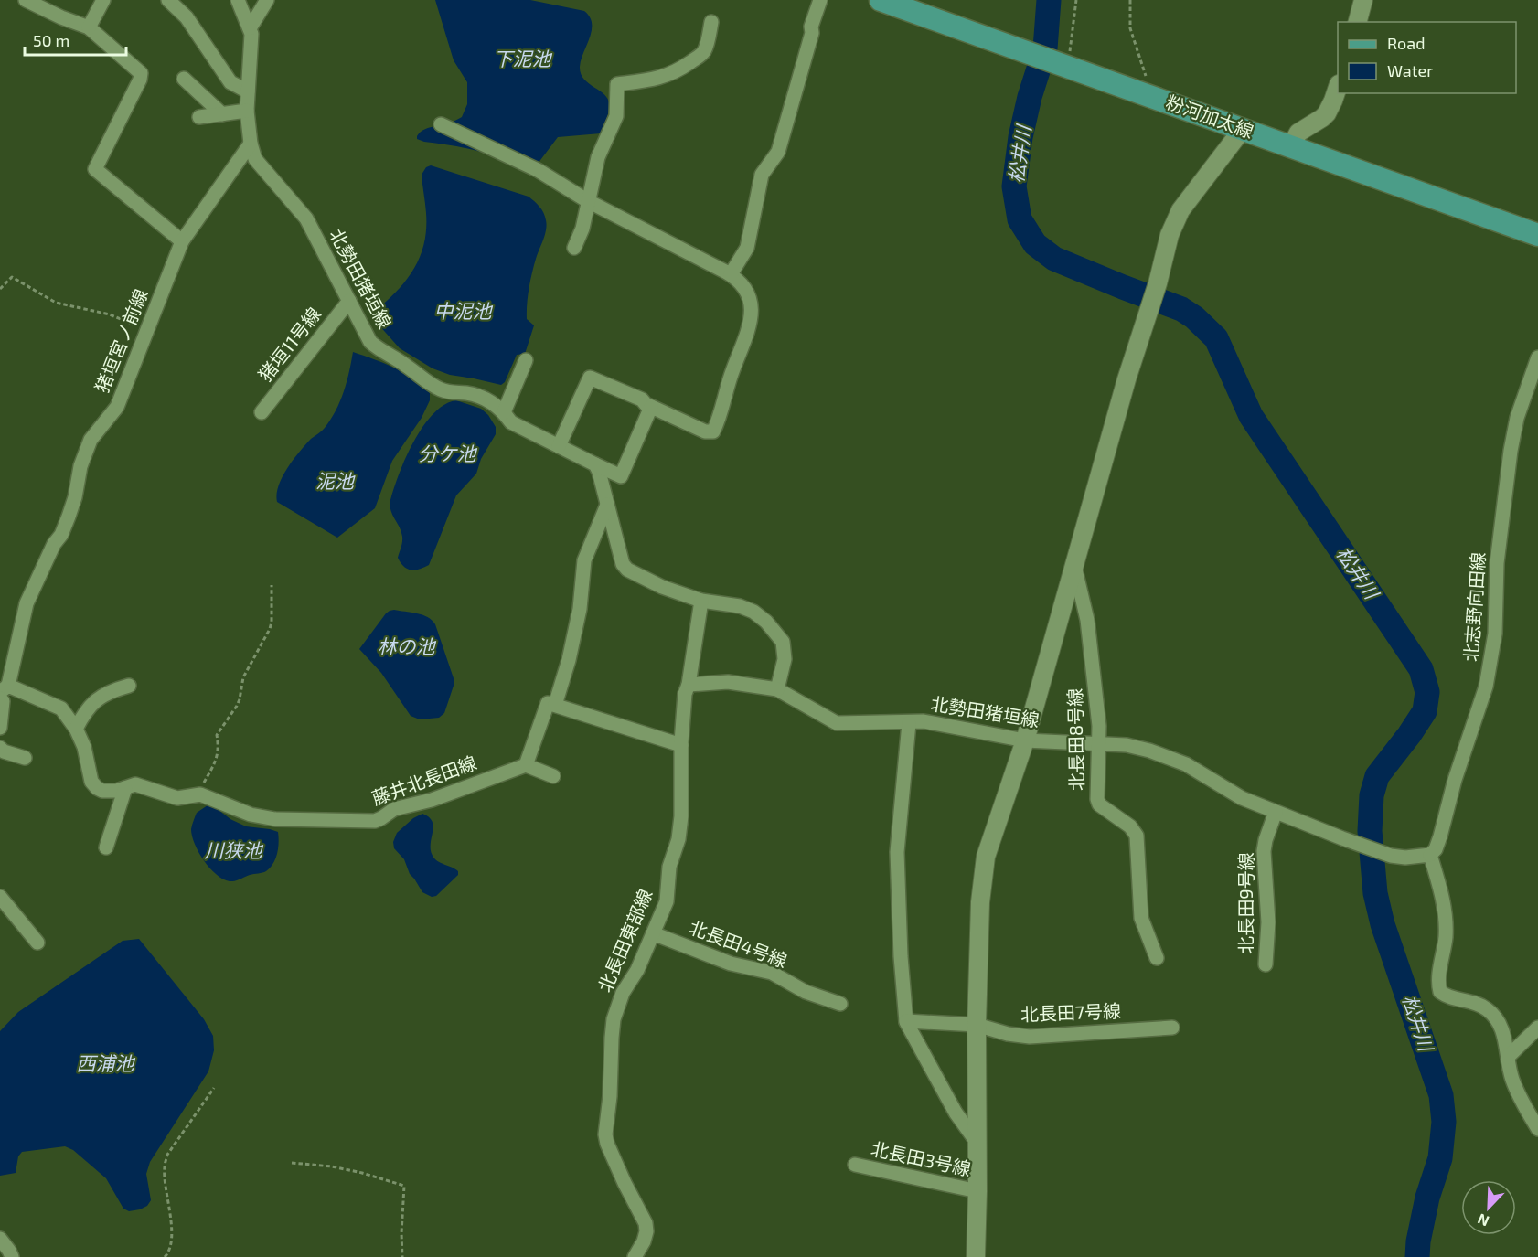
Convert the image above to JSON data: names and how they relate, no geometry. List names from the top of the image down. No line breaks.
{"streets":{"main road":["粉河加太線"],"street":["北勢田猪垣線","猪垣宮ノ前線","猪垣11号線","北志野向田線","北長田8号線","藤井北長田線","北長田9号線","北長田東部線","北長田4号線","北長田7号線","北長田3号線"]},"crossings":[["北勢田猪垣線","猪垣宮ノ前線"],["北勢田猪垣線","猪垣11号線"],["北勢田猪垣線","北志野向田線"],["北勢田猪垣線","北長田8号線"],["北勢田猪垣線","北長田9号線"],["猪垣宮ノ前線","藤井北長田線"],["北長田東部線","北長田4号線"]],"water":["下泥池","松井川","中泥池","分ケ池","泥池","林の池","川狭池","西浦池"],"legend":["Road","Water"],"scale_bar":"50 m","north":"bottom left"}
